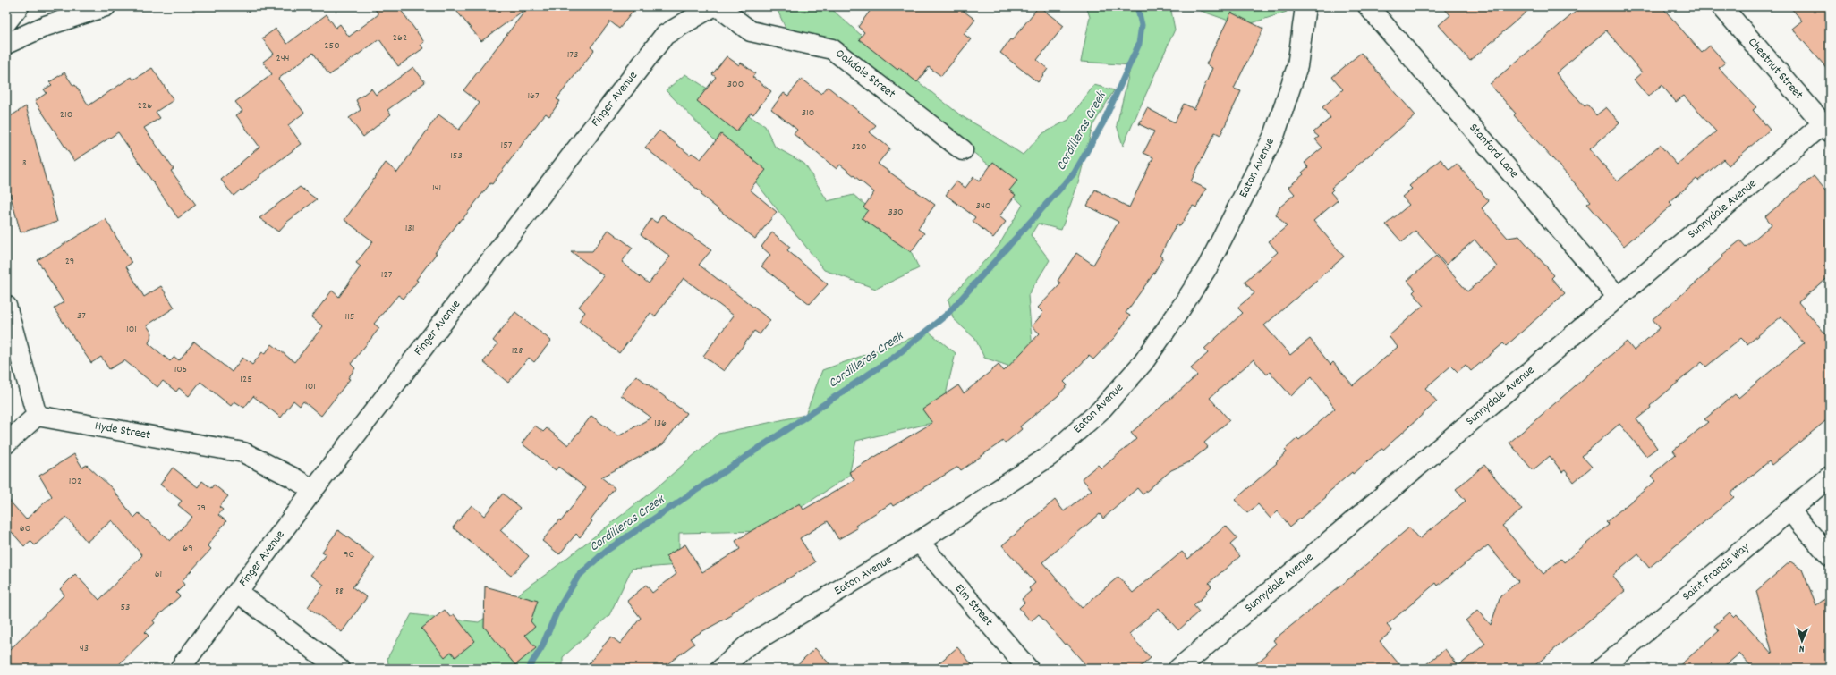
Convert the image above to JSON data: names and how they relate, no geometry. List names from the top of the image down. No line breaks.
{"streets":{"street":["Chestnut Street","Oakdale Street","Finger Avenue","Stanford Lane","Eaton Avenue","Sunnydale Avenue","Hyde Street","Saint Francis Way","Elm Street"]},"crossings":[["Chestnut Street","Sunnydale Avenue"],["Finger Avenue","Hyde Street"],["Stanford Lane","Sunnydale Avenue"],["Eaton Avenue","Elm Street"]],"water":["Cordilleras Creek"],"house_numbers":["262","250","173","244","300","167","226","310","210","157","320","153","3","141","340","330","131","29","127","37","115","101","128","105","125","101","136","102","79","60","69","90","61","88","53","43"],"north":"bottom"}
